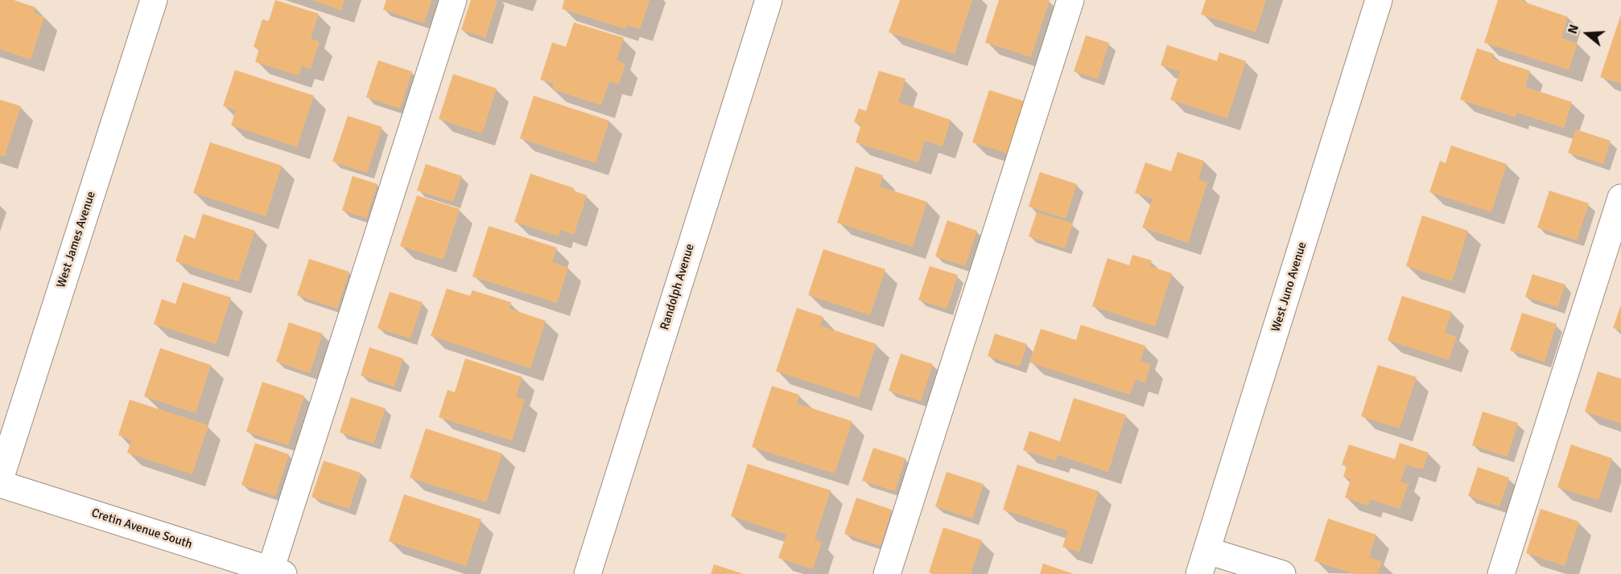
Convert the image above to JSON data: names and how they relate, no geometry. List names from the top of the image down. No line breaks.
{"streets":{"street":["West James Avenue","Randolph Avenue","West Juno Avenue","Cretin Avenue South"]},"north":"left"}
